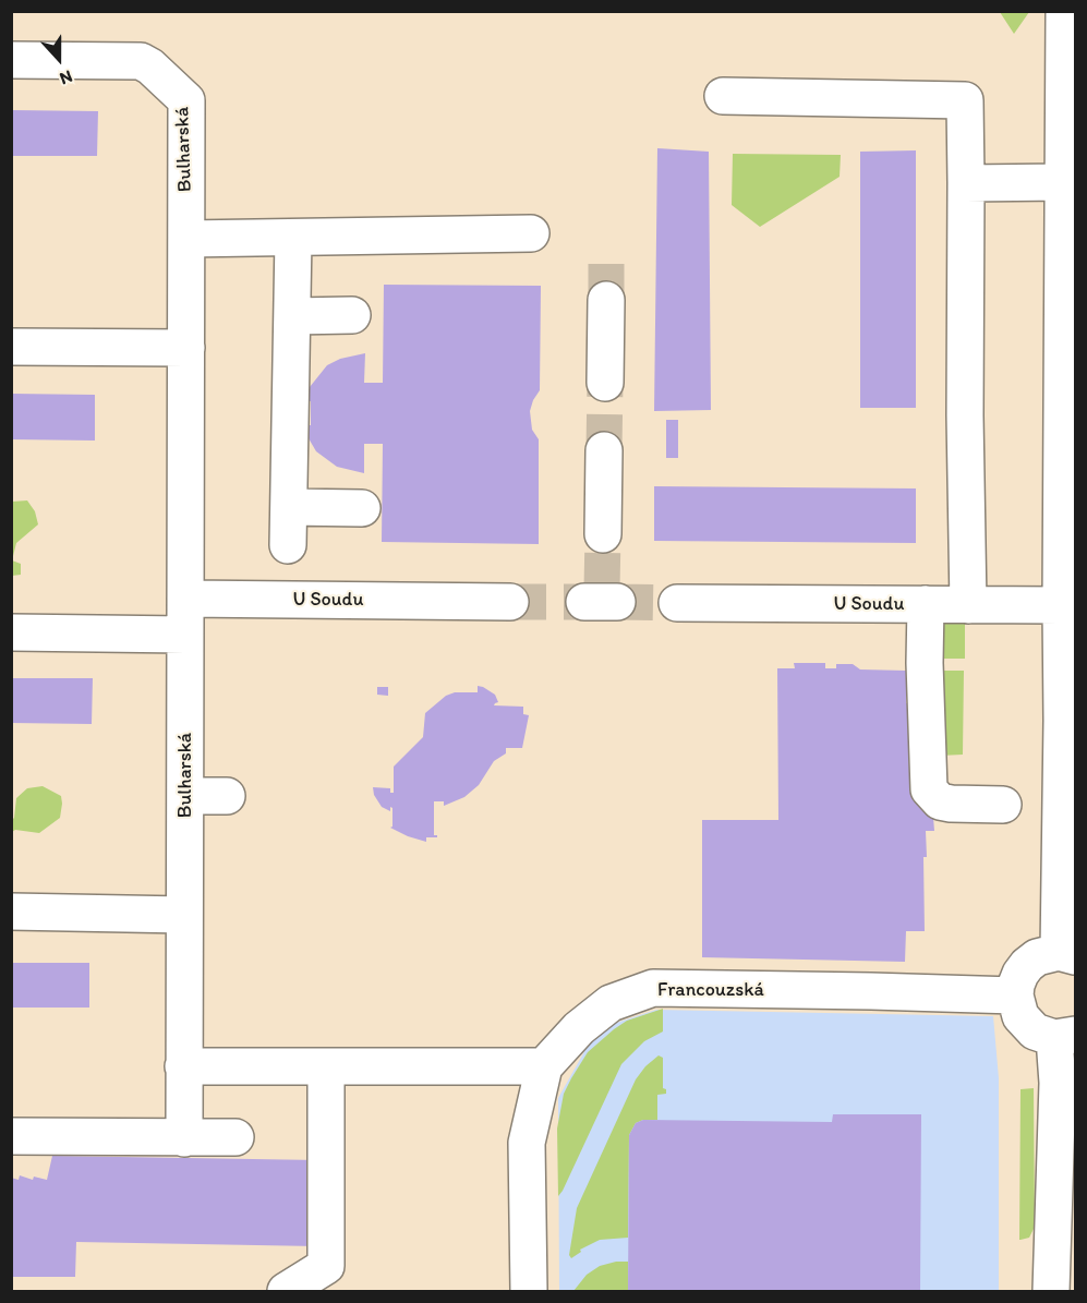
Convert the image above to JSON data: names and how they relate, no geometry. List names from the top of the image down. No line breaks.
{"streets":{"street":["Bulharská","U Soudu","Francouzská"]},"crossings":[["Bulharská","U Soudu"]],"north":"bottom"}
